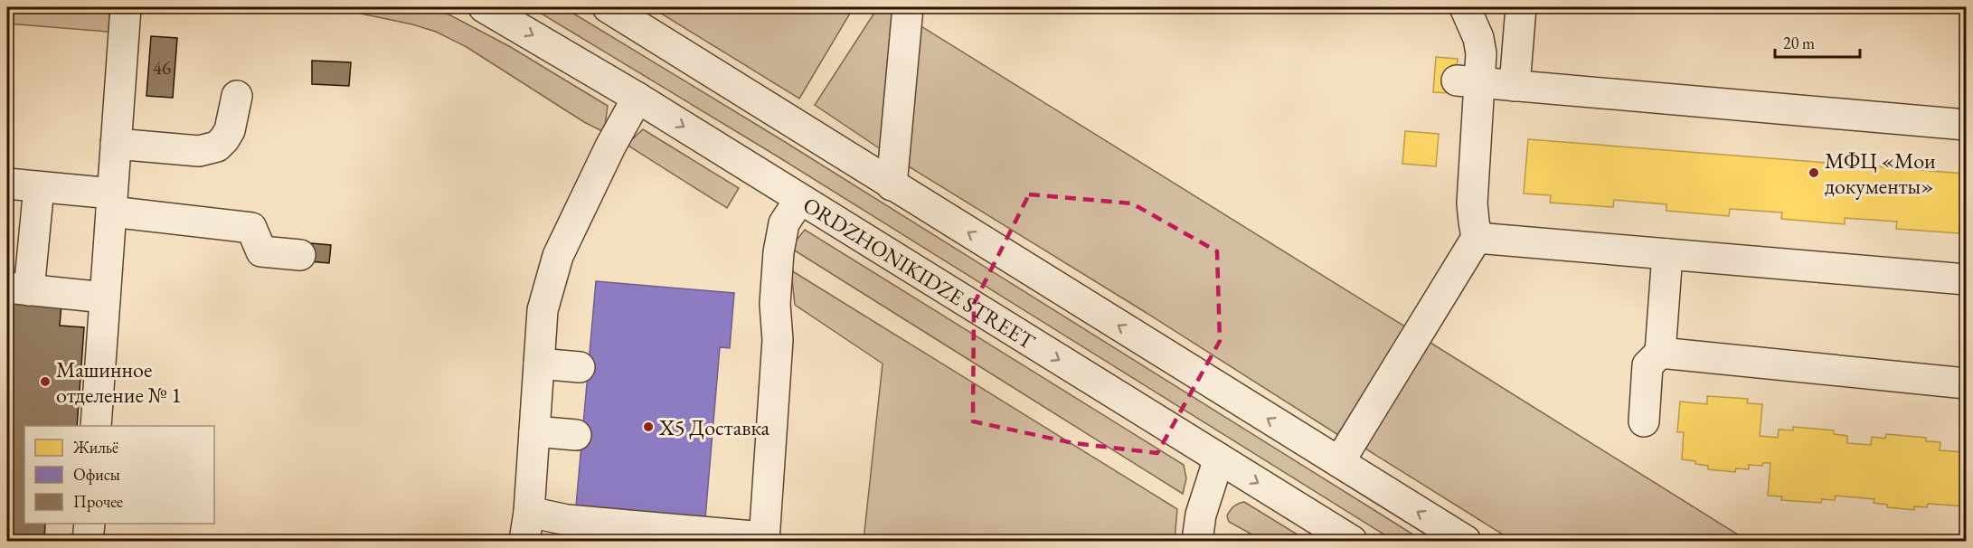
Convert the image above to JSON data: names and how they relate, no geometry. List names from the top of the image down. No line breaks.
{"streets":{"street":["ORDZHONIKIDZE STREET"]},"places":["МФЦ «Мои документы»","Машинное отделение № 1","X5 Доставка"],"house_numbers":["46"],"legend":["Жильё","Офисы","Прочее"],"scale_bar":"20 m"}
